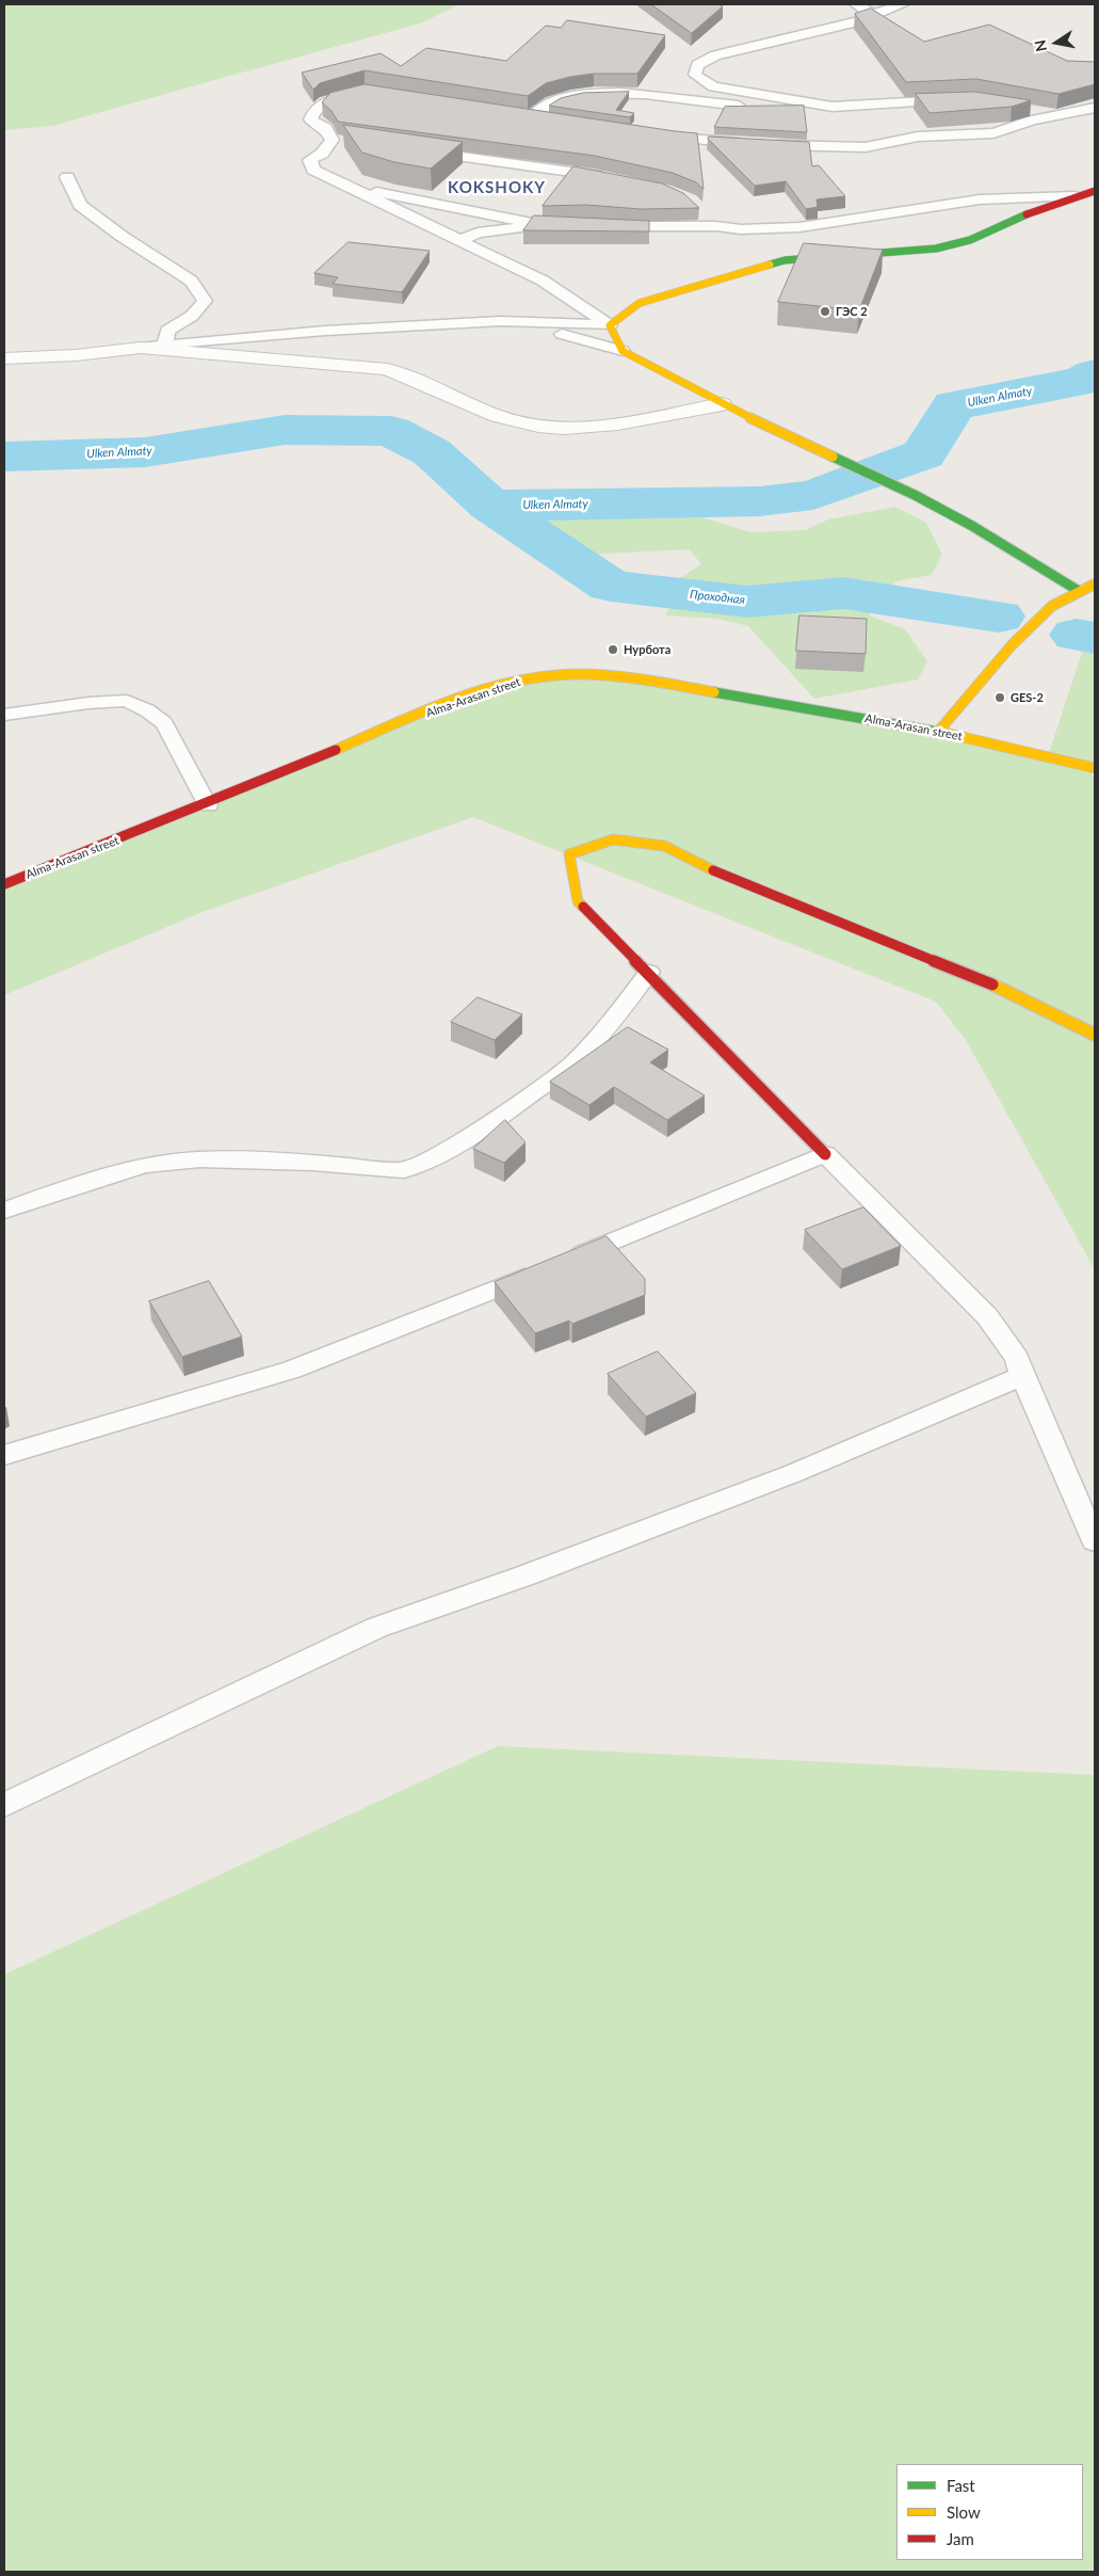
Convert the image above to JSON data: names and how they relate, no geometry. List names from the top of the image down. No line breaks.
{"streets":{"street":["Alma-Arasan street"]},"districts":["KOKSHOKY"],"water":["Ulken Almaty","Проходная"],"places":["ГЭС 2","Нурбота","GES-2"],"legend":["Fast","Slow","Jam"],"north":"left"}
